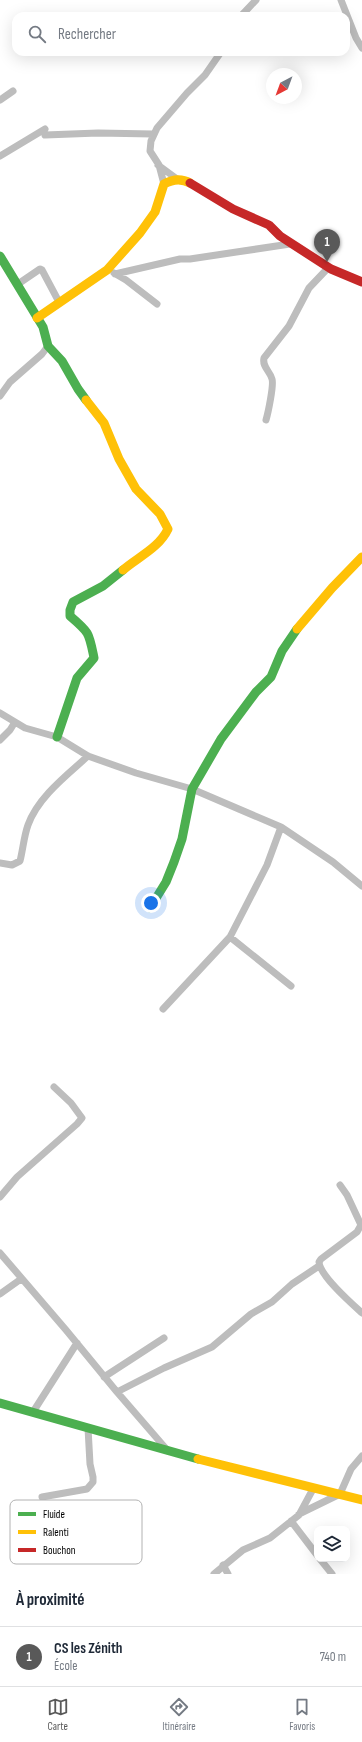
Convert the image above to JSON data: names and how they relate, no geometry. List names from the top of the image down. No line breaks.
{"legend":["Fluide","Ralenti","Bouchon"],"north":"bottom left","page":{"search":"Rechercher","pins":"1","heading":"À proximité","list":[{"mark":"1","name":"CS les Zénith","note":"École","value":"740 m"}],"nav":["Carte","Itinéraire","Favoris"]}}
